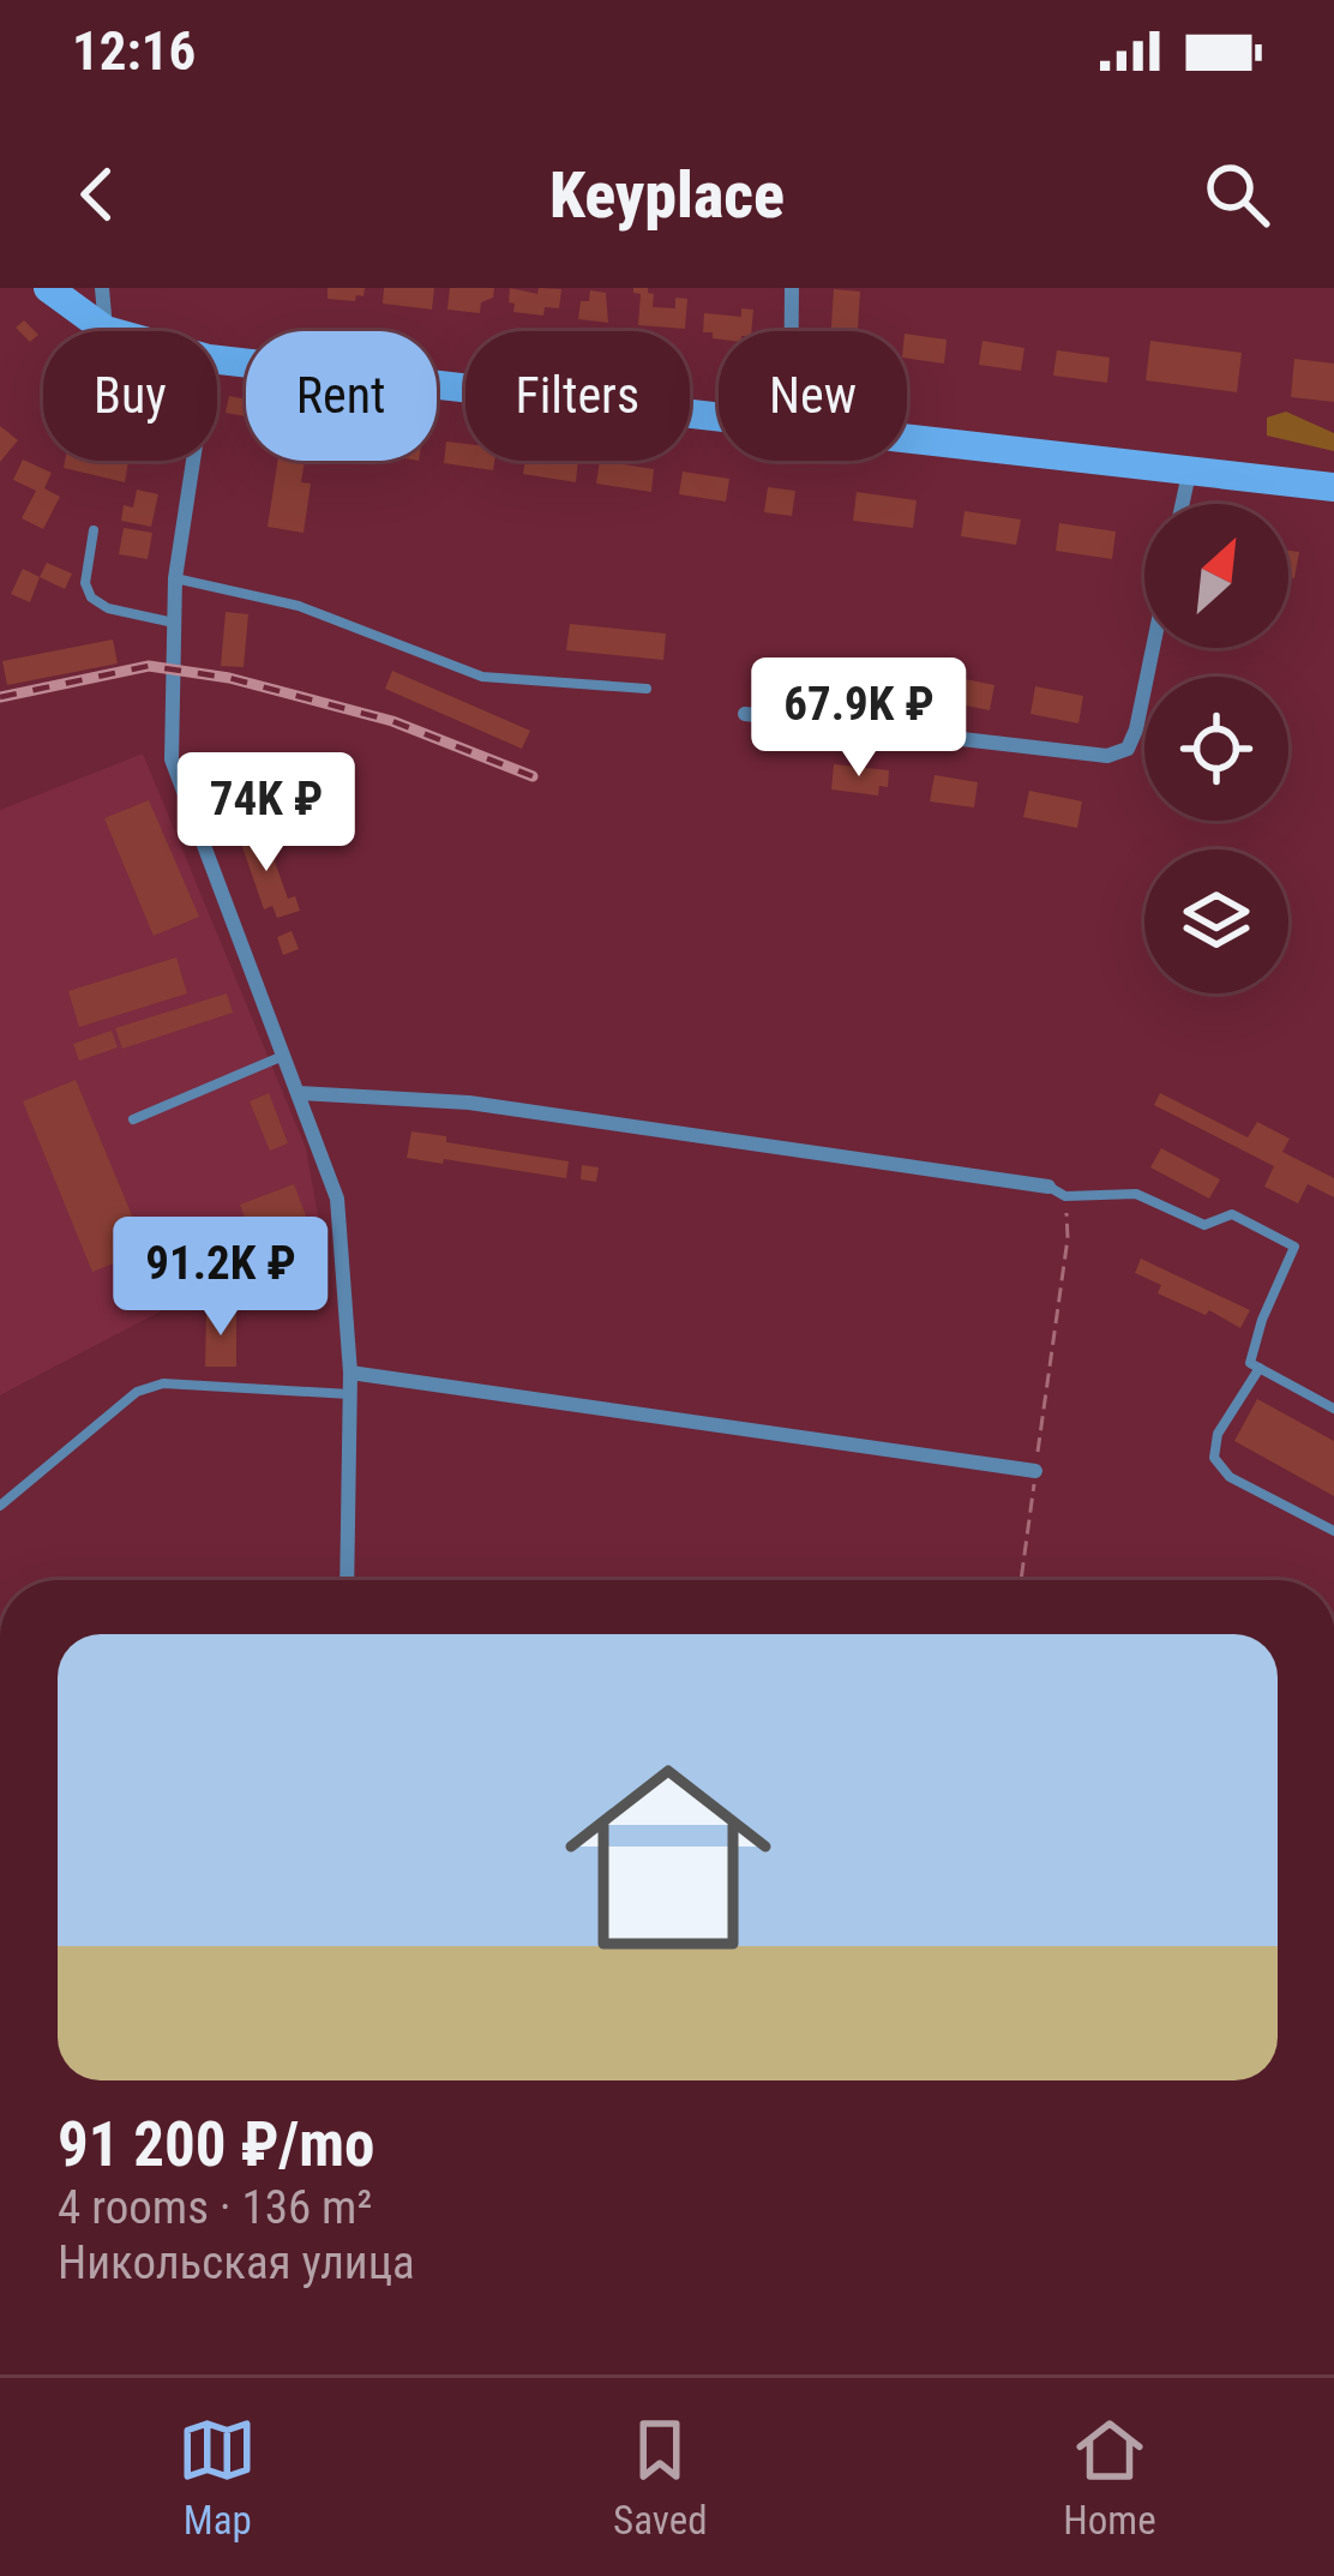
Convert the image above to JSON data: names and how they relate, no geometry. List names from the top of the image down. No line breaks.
{"north":"top right","page":{"status":"12:16","header":"Keyplace","chip":["Buy","Rent","Filters","New"],"price":["67.9K ₽","74K ₽","91.2K ₽"],"list":[{"name":"91 200 ₽/mo","note":"4 rooms · 136 m² · Никольская улица"}],"tabs":["Map","Saved","Home"]}}
